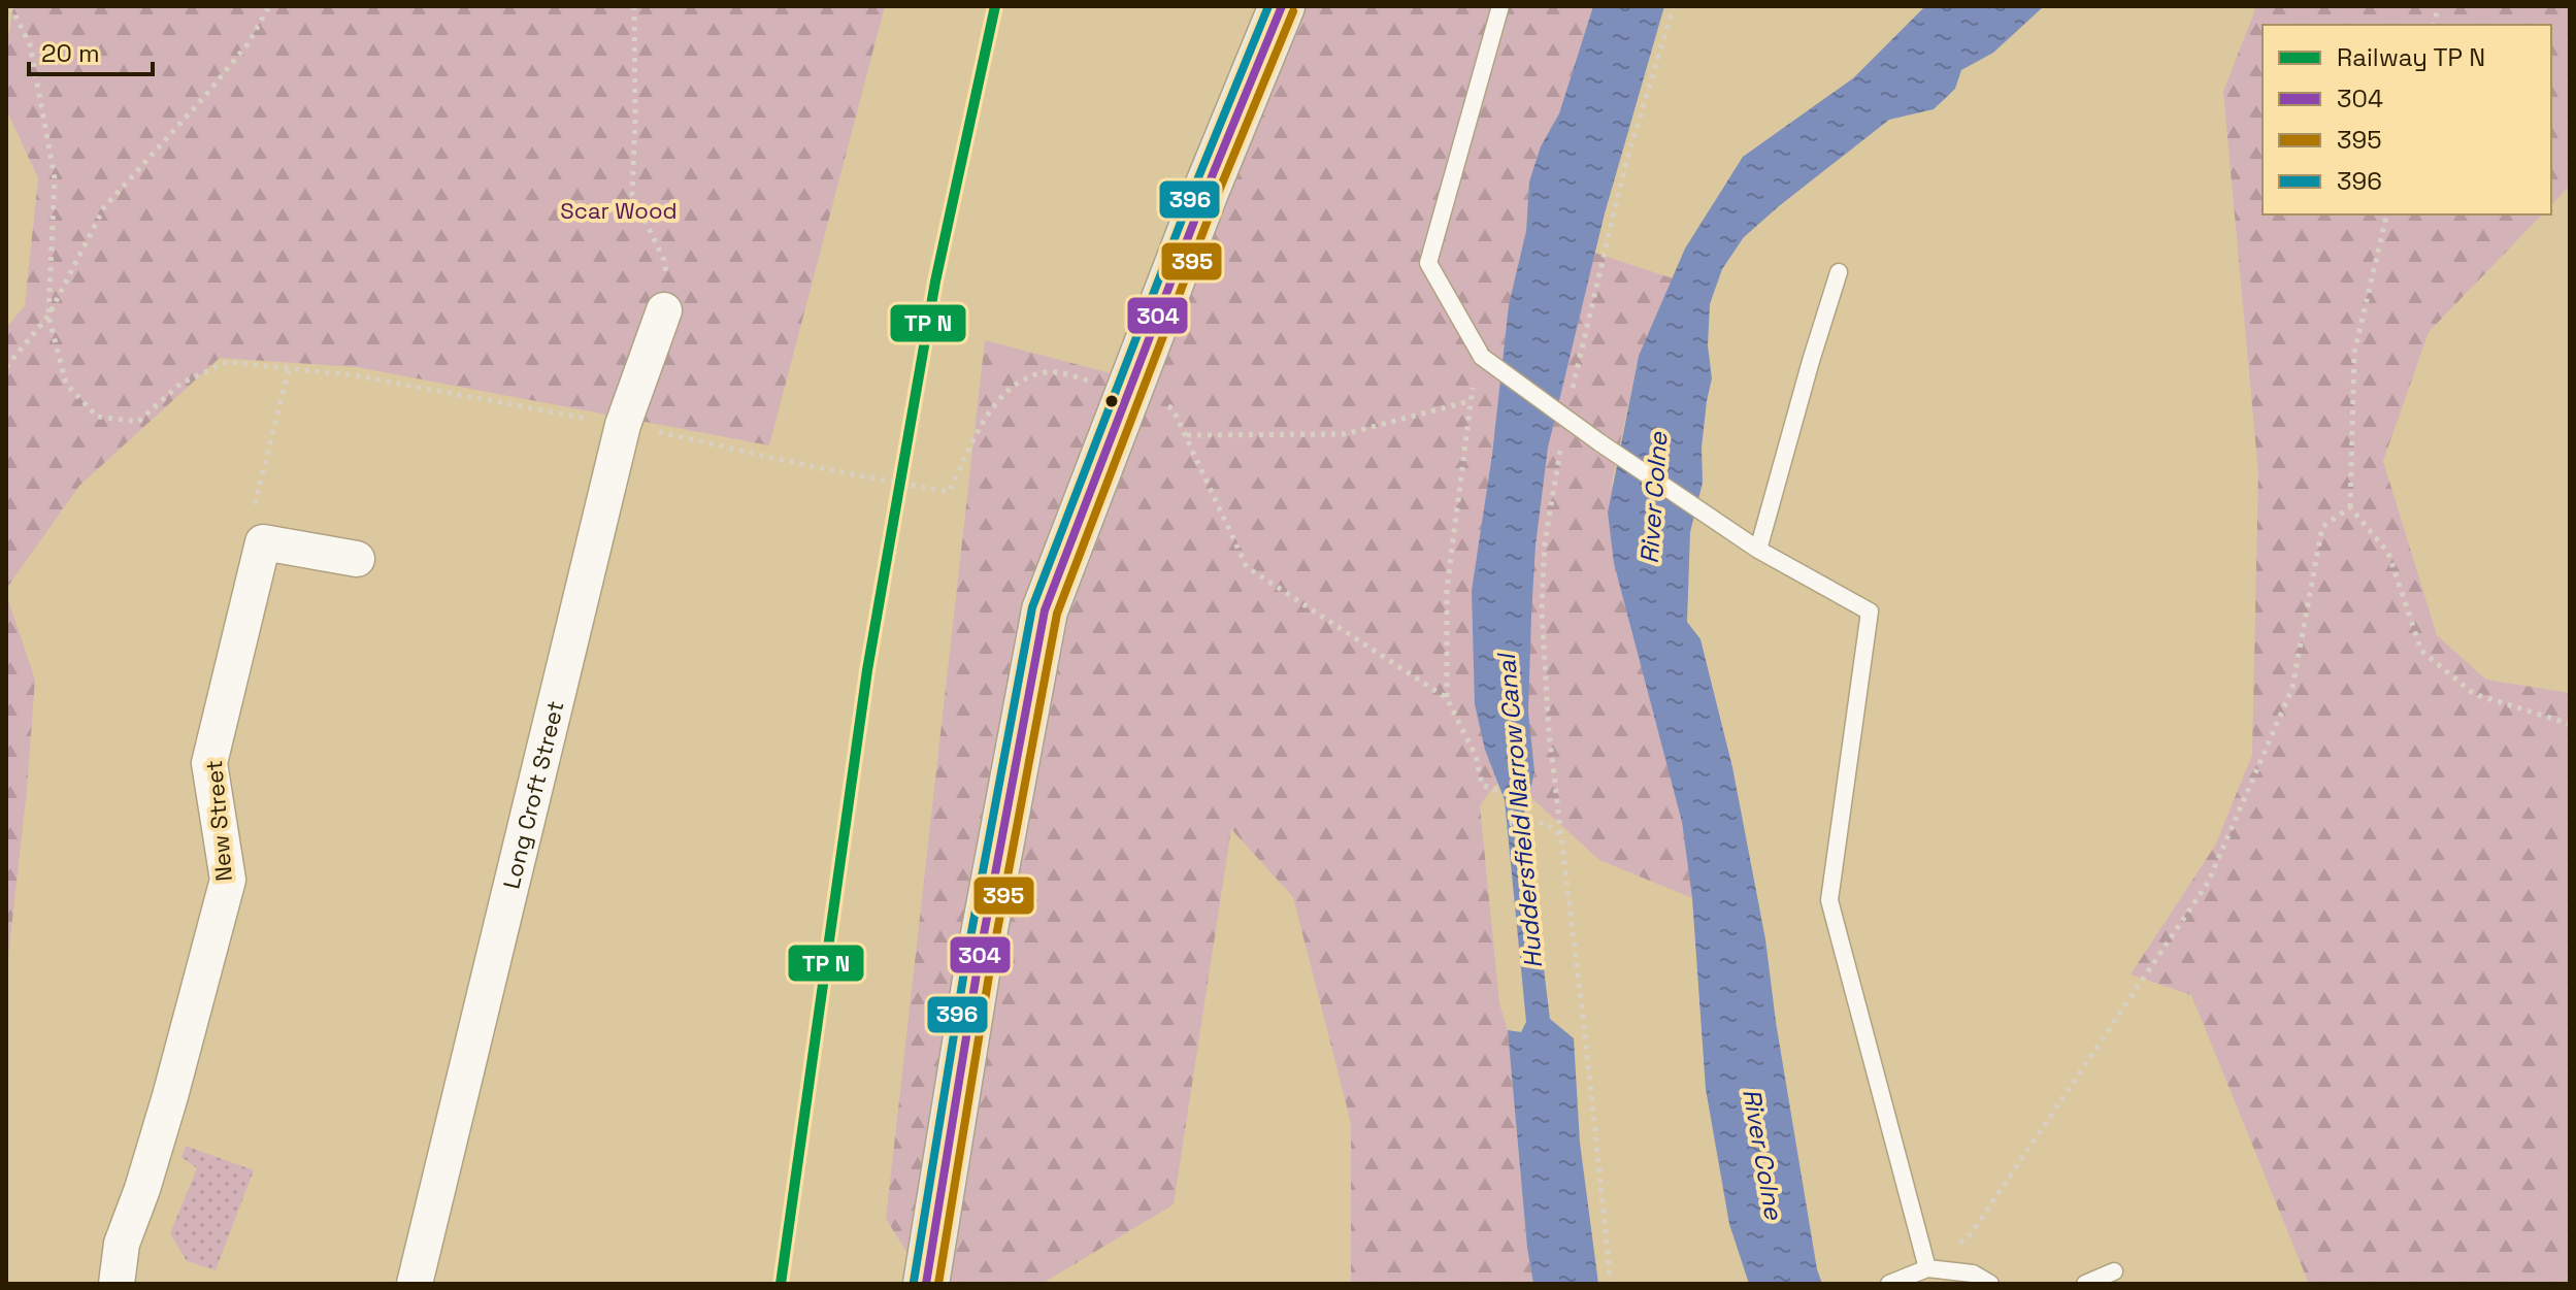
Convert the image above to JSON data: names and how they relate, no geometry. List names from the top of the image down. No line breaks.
{"streets":{"street":["Long Croft Street","New Street"]},"water":["River Colne","Huddersfield Narrow Canal"],"parks":["Scar Wood"],"lines":["transit line 304","transit line 396","transit line 395"],"legend":["Railway TP N","304","395","396"],"scale_bar":"20 m"}
